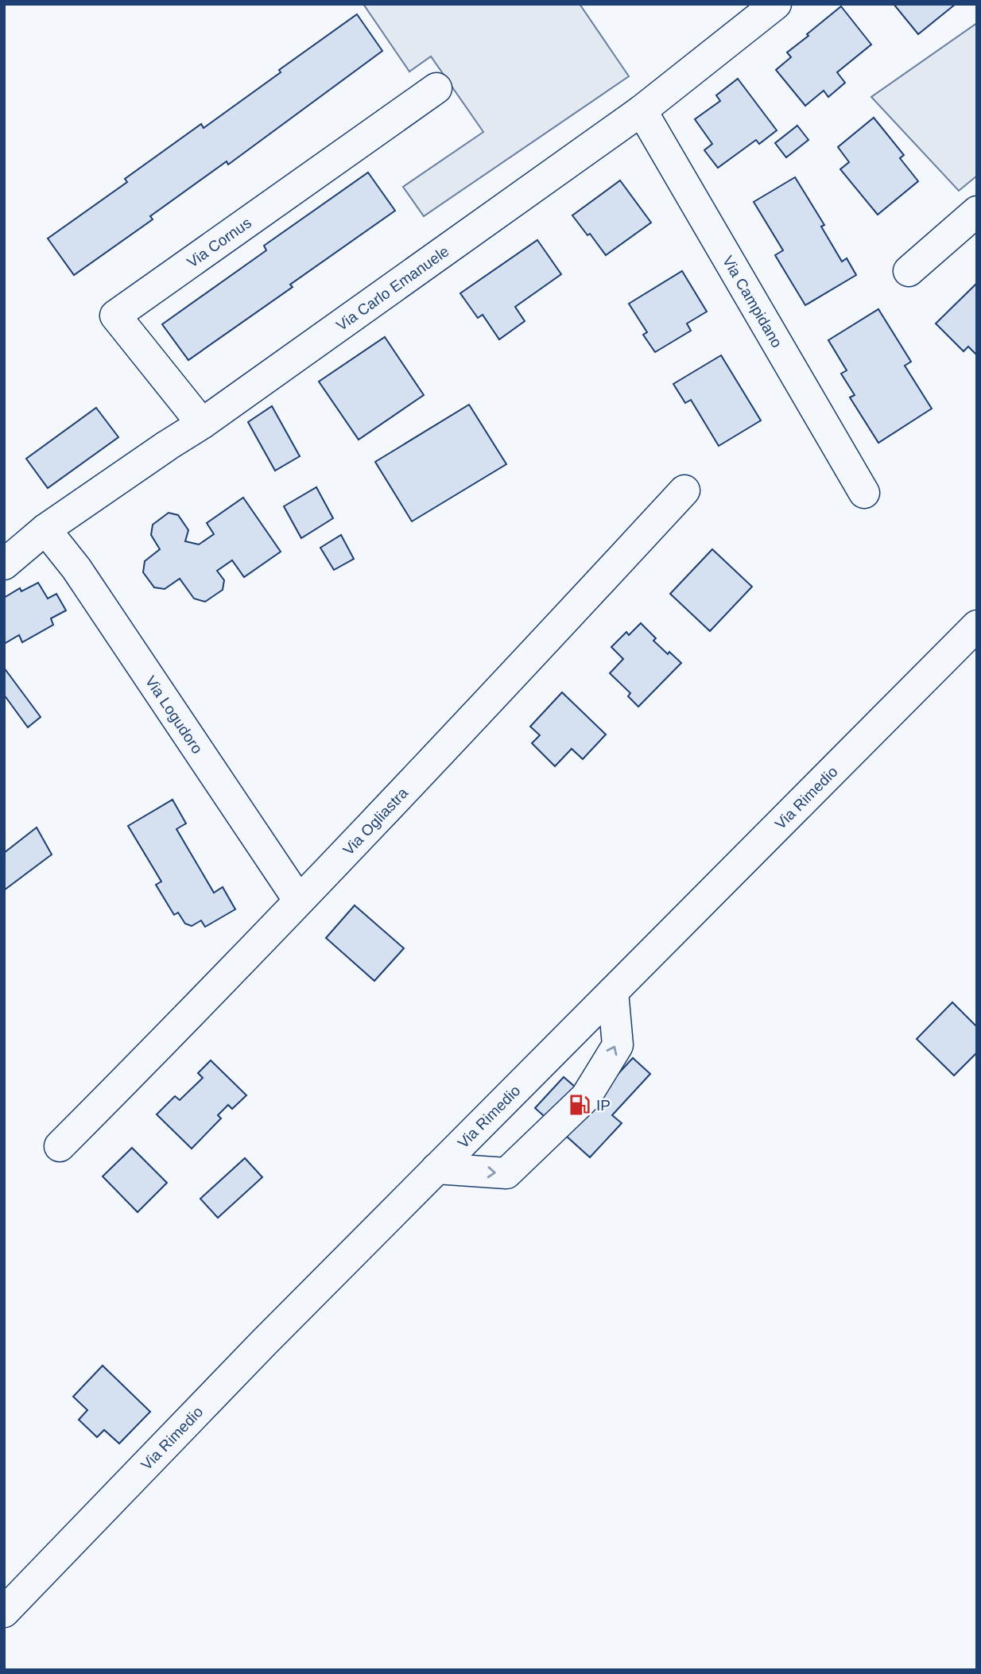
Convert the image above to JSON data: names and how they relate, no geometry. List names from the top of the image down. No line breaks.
{"streets":{"street":["Via Cornus","Via Carlo Emanuele","Via Campidano","Via Logudoro","Via Rimedio","Via Ogliastra"]},"crossings":[["Via Cornus","Via Carlo Emanuele"],["Via Carlo Emanuele","Via Campidano"],["Via Carlo Emanuele","Via Logudoro"],["Via Logudoro","Via Ogliastra"]],"places":{"fuel station":["IP"]}}
